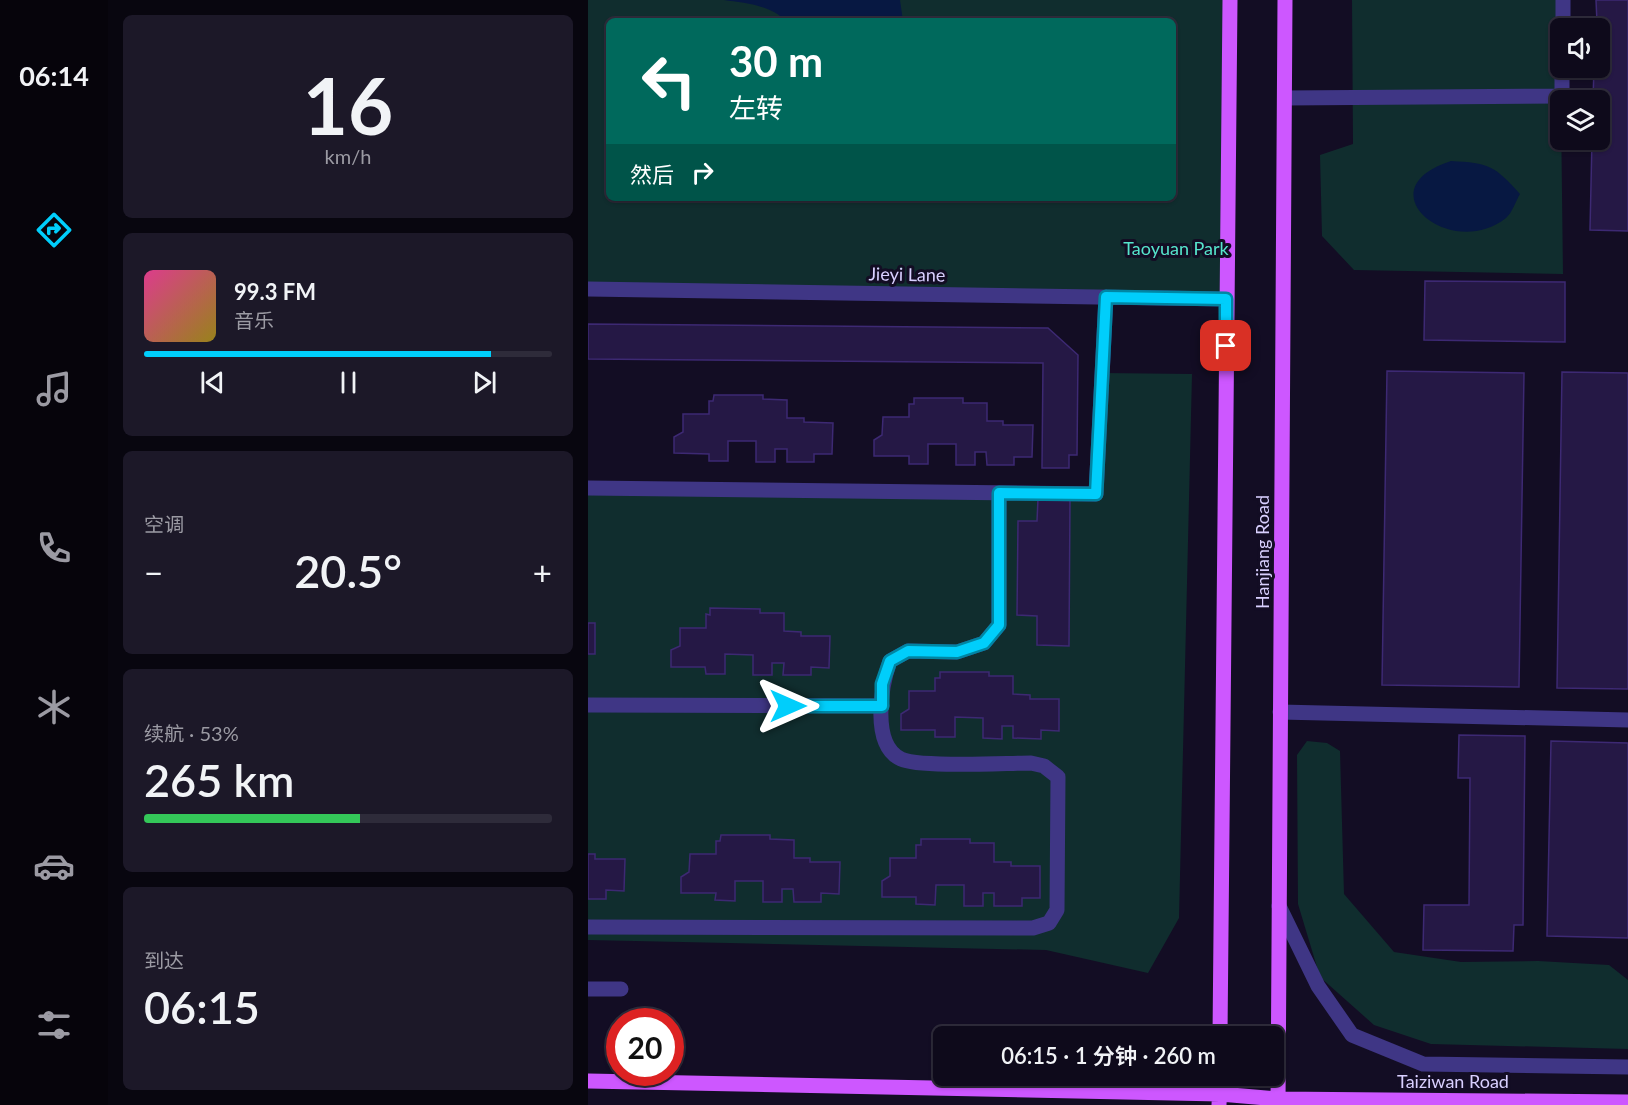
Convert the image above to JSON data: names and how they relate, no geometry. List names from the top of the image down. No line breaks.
{"streets":{"main road":["Hanjiang Road","Taiziwan Road"],"street":["Jieyi Lane"]},"crossings":[["Hanjiang Road","Taiziwan Road"]],"parks":["Taoyuan Park"],"page":{"tabs":"06:14","tile":[["16","km/h"],"空调",["续航 · 53%","265 km"],["到达","06:15"]],"turn":["30 m","左转"],"then":"然后","song":["99.3 FM","音乐"],"heat":["−","20.5°","+"],"limit":"20","trip":"06:15 · 1 分钟 · 260 m"}}
